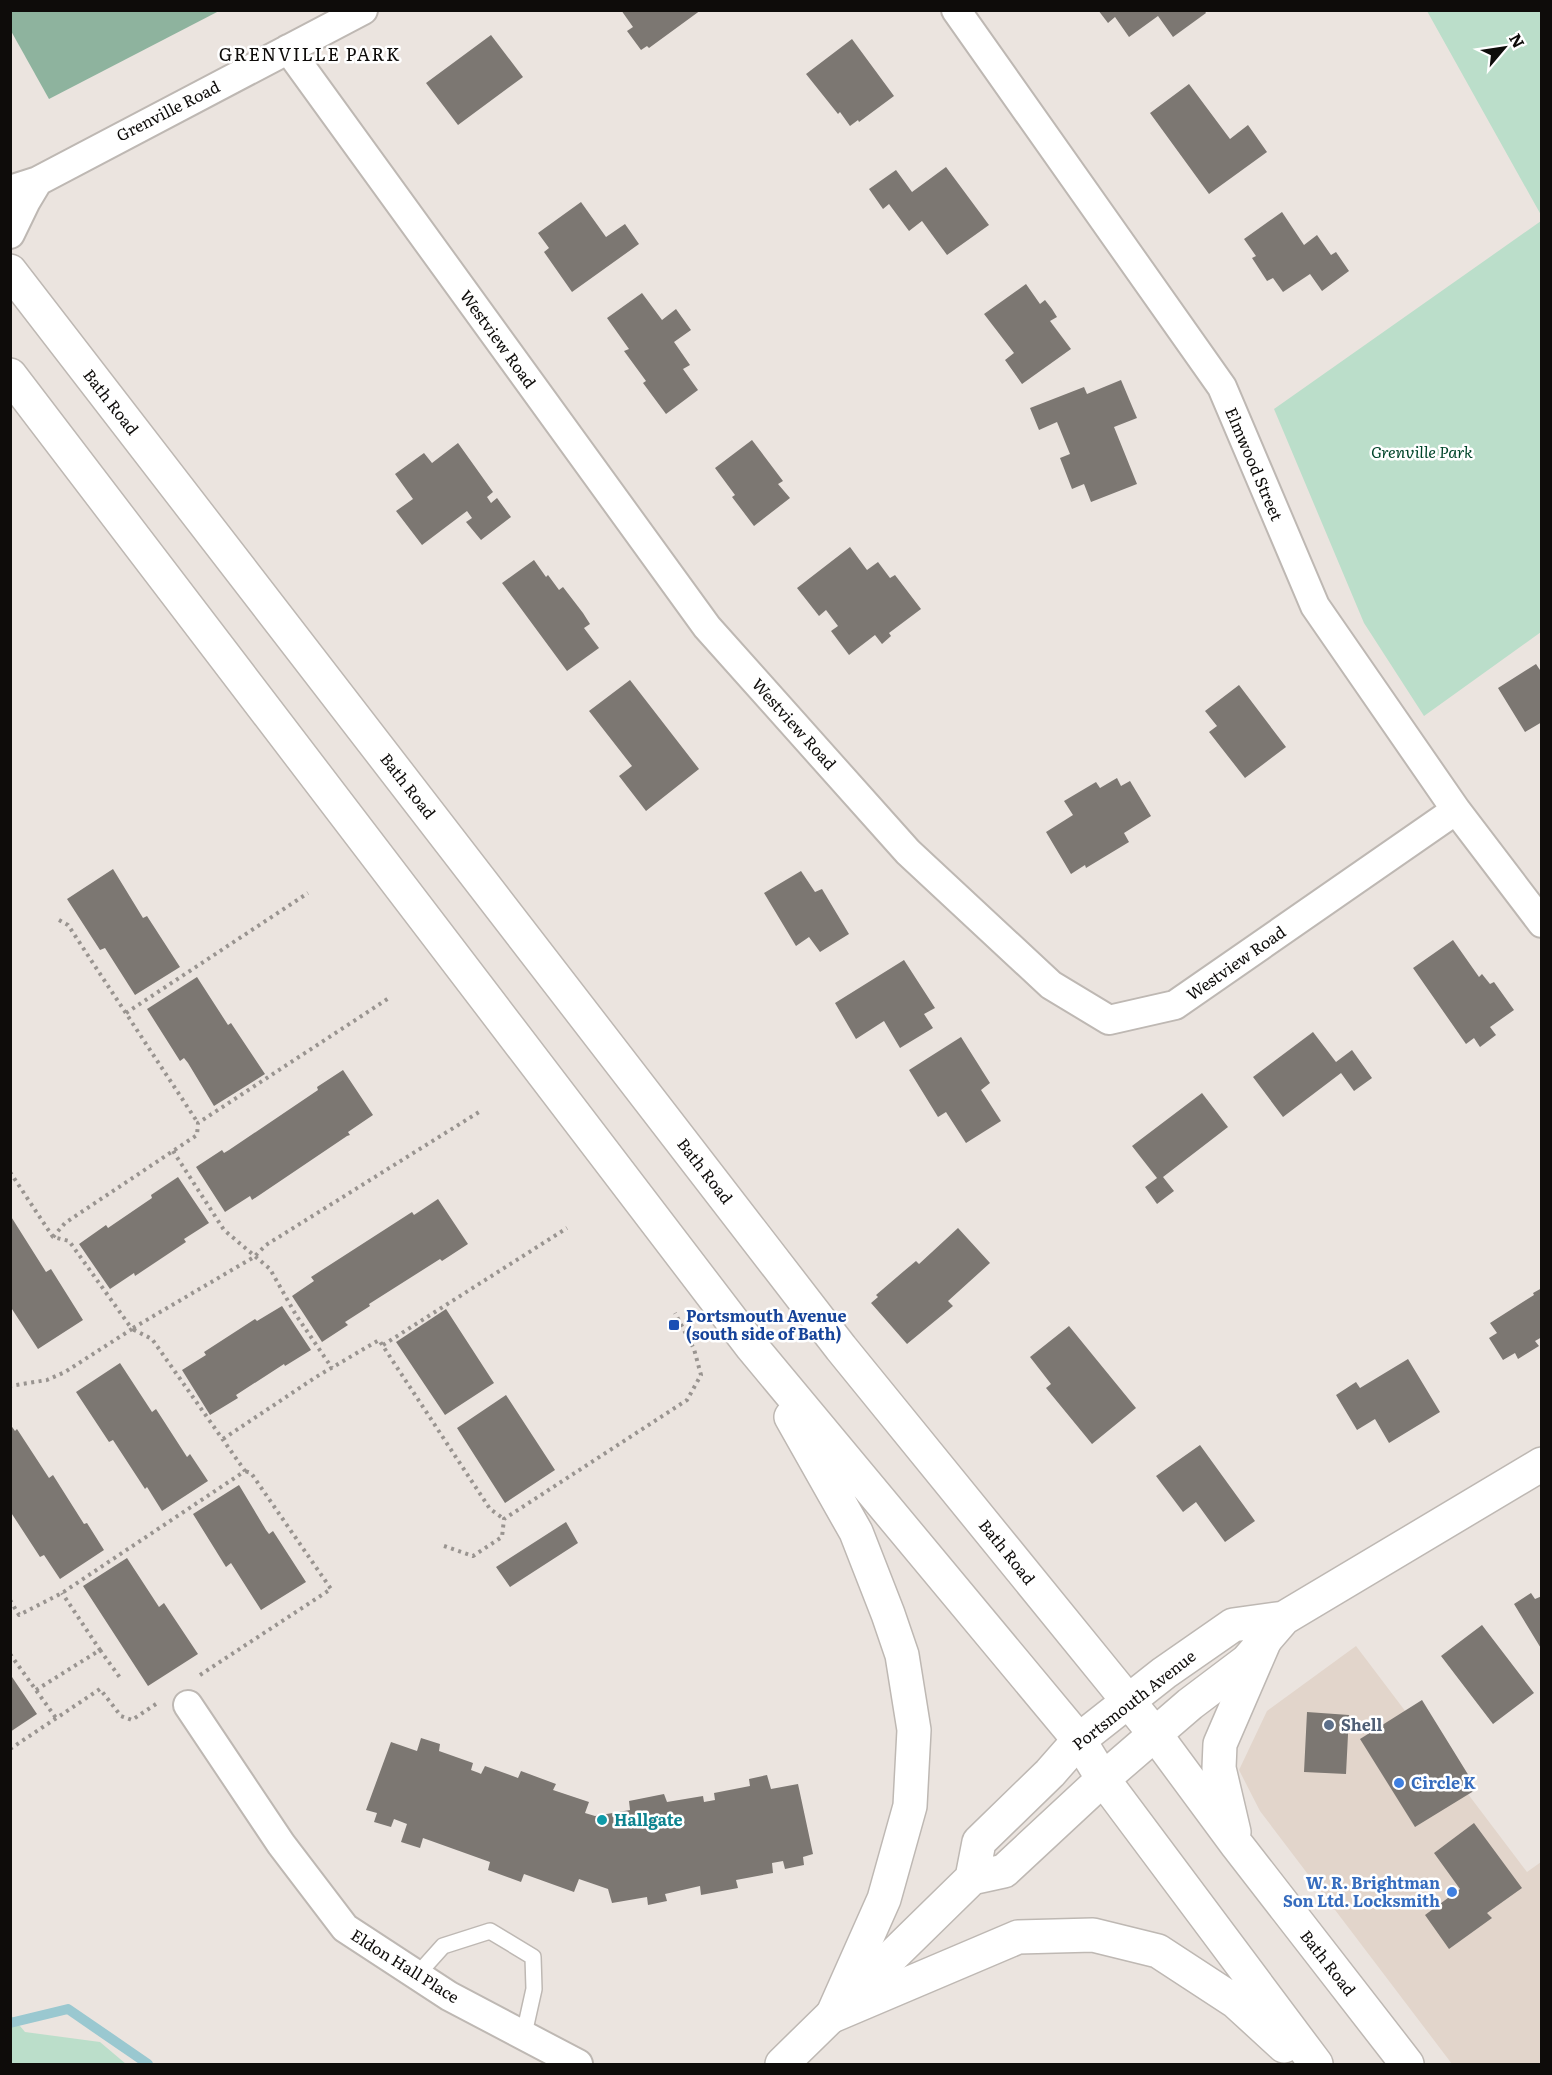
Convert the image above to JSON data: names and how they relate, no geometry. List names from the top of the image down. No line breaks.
{"streets":{"main road":["Bath Road","Portsmouth Avenue"],"street":["Grenville Road","Westview Road","Elmwood Street","Eldon Hall Place"]},"crossings":[["Grenville Road","Westview Road"],["Westview Road","Elmwood Street"],["Bath Road","Portsmouth Avenue"]],"districts":["GRENVILLE PARK"],"parks":["Grenville Park"],"places":{"transit":["Portsmouth Avenue (south side of Bath)"],"other":["Shell","Circle K","Hallgate","W. R. Brightman Son Ltd. Locksmith"]},"north":"top right"}
